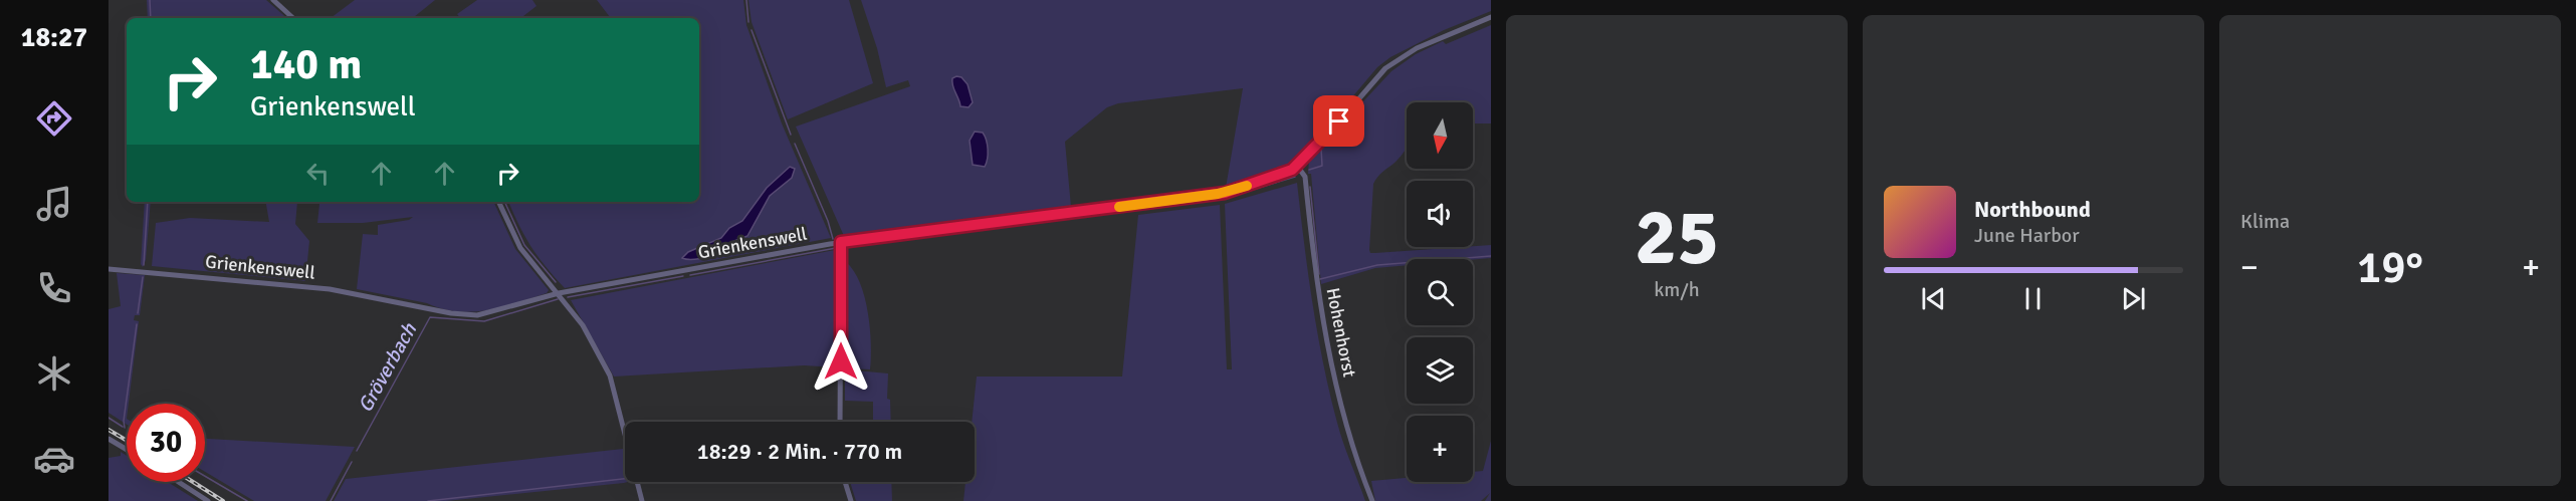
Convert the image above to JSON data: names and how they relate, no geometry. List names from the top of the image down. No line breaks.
{"streets":{"street":["Grienkenswell","Hohenhorst"]},"crossings":[["Grienkenswell","Hohenhorst"]],"water":["Gröverbach"],"north":"bottom","page":{"tabs":"18:27","tile":[["25","km/h"],"Klima"],"turn":["140 m","Grienkenswell"],"map_buttons":"+","song":["Northbound","June Harbor"],"heat":["−","19°","+"],"limit":"30","trip":"18:29 · 2 Min. · 770 m"}}
